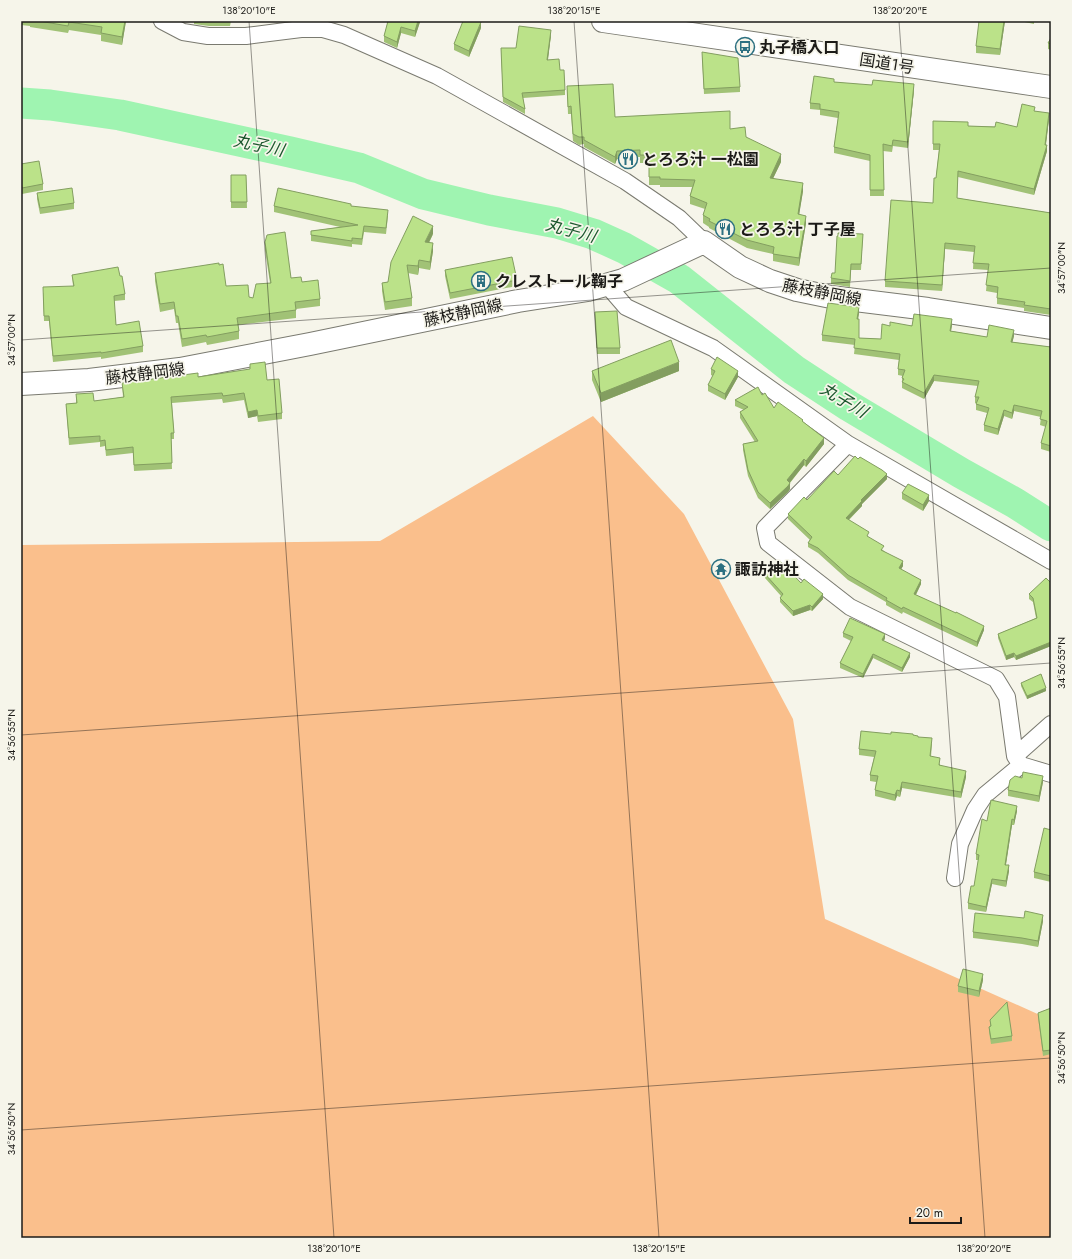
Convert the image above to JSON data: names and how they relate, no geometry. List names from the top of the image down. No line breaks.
{"streets":{"main road":["国道1号","藤枝静岡線"]},"water":["丸子川"],"places":{"bus stop":["丸子橋入口"],"restaurant":["とろろ汁 一松園","とろろ汁 丁子屋"],"building":["クレストール鞠子"],"temple":["諏訪神社"]},"scale_bar":"20 m","coordinates":["138°20'10\"E","138°20'15\"E","138°20'20\"E","34°57'00\"N","34°56'55\"N","34°56'50\"N"]}
